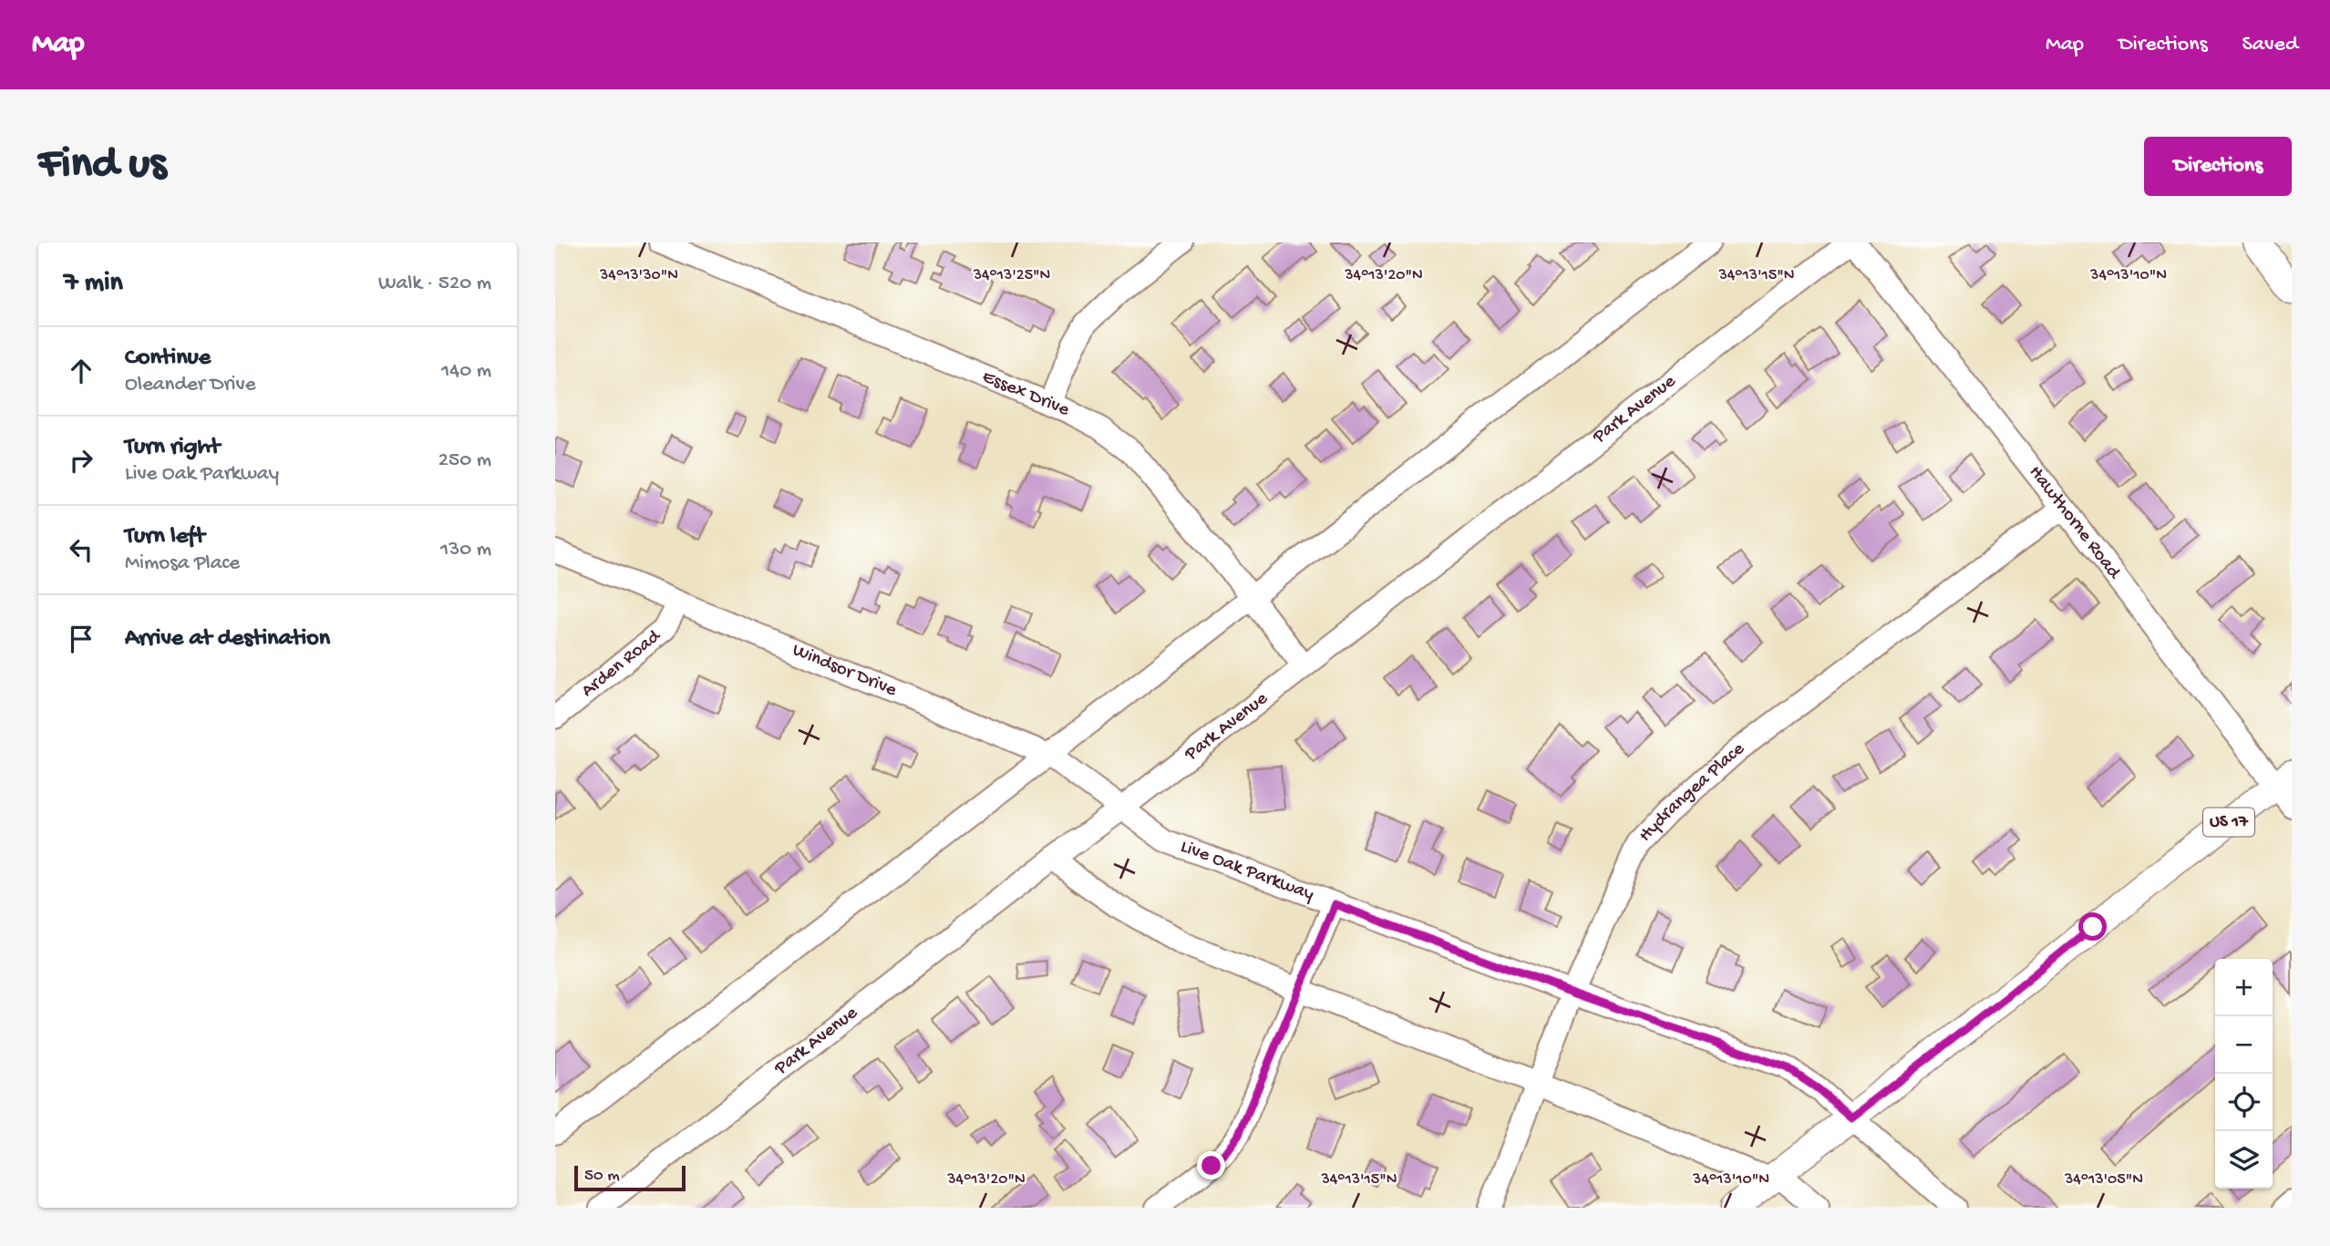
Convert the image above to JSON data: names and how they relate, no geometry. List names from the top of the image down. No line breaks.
{"streets":{"main road":["US 17"],"street":["Essex Drive","Park Avenue","Hawthorne Road","Arden Road","Windsor Drive","Hydrangea Place","Live Oak Parkway"]},"crossings":[["Essex Drive","Park Avenue"],["Park Avenue","Windsor Drive"],["Park Avenue","Live Oak Parkway"],["Hawthorne Road","Hydrangea Place"],["Hawthorne Road","US 17"],["Arden Road","Windsor Drive"],["Windsor Drive","Live Oak Parkway"],["Hydrangea Place","Live Oak Parkway"],["US 17","Live Oak Parkway"]],"scale_bar":"50 m","page":{"header":"Map","nav":["Map","Directions","Saved"],"buttons":"Directions","title":"Find us","heading":["7 min","Walk · 520 m"],"list":[["Continue","Oleander Drive","140 m"],["Turn right","Live Oak Parkway","250 m"],["Turn left","Mimosa Place","130 m"],"Arrive at destination"],"map_buttons":["+","−"],"scale":"50 m"},"coordinates":["34°13'30\"N","34°13'25\"N","34°13'20\"N","34°13'15\"N","34°13'10\"N","34°13'05\"N"]}
